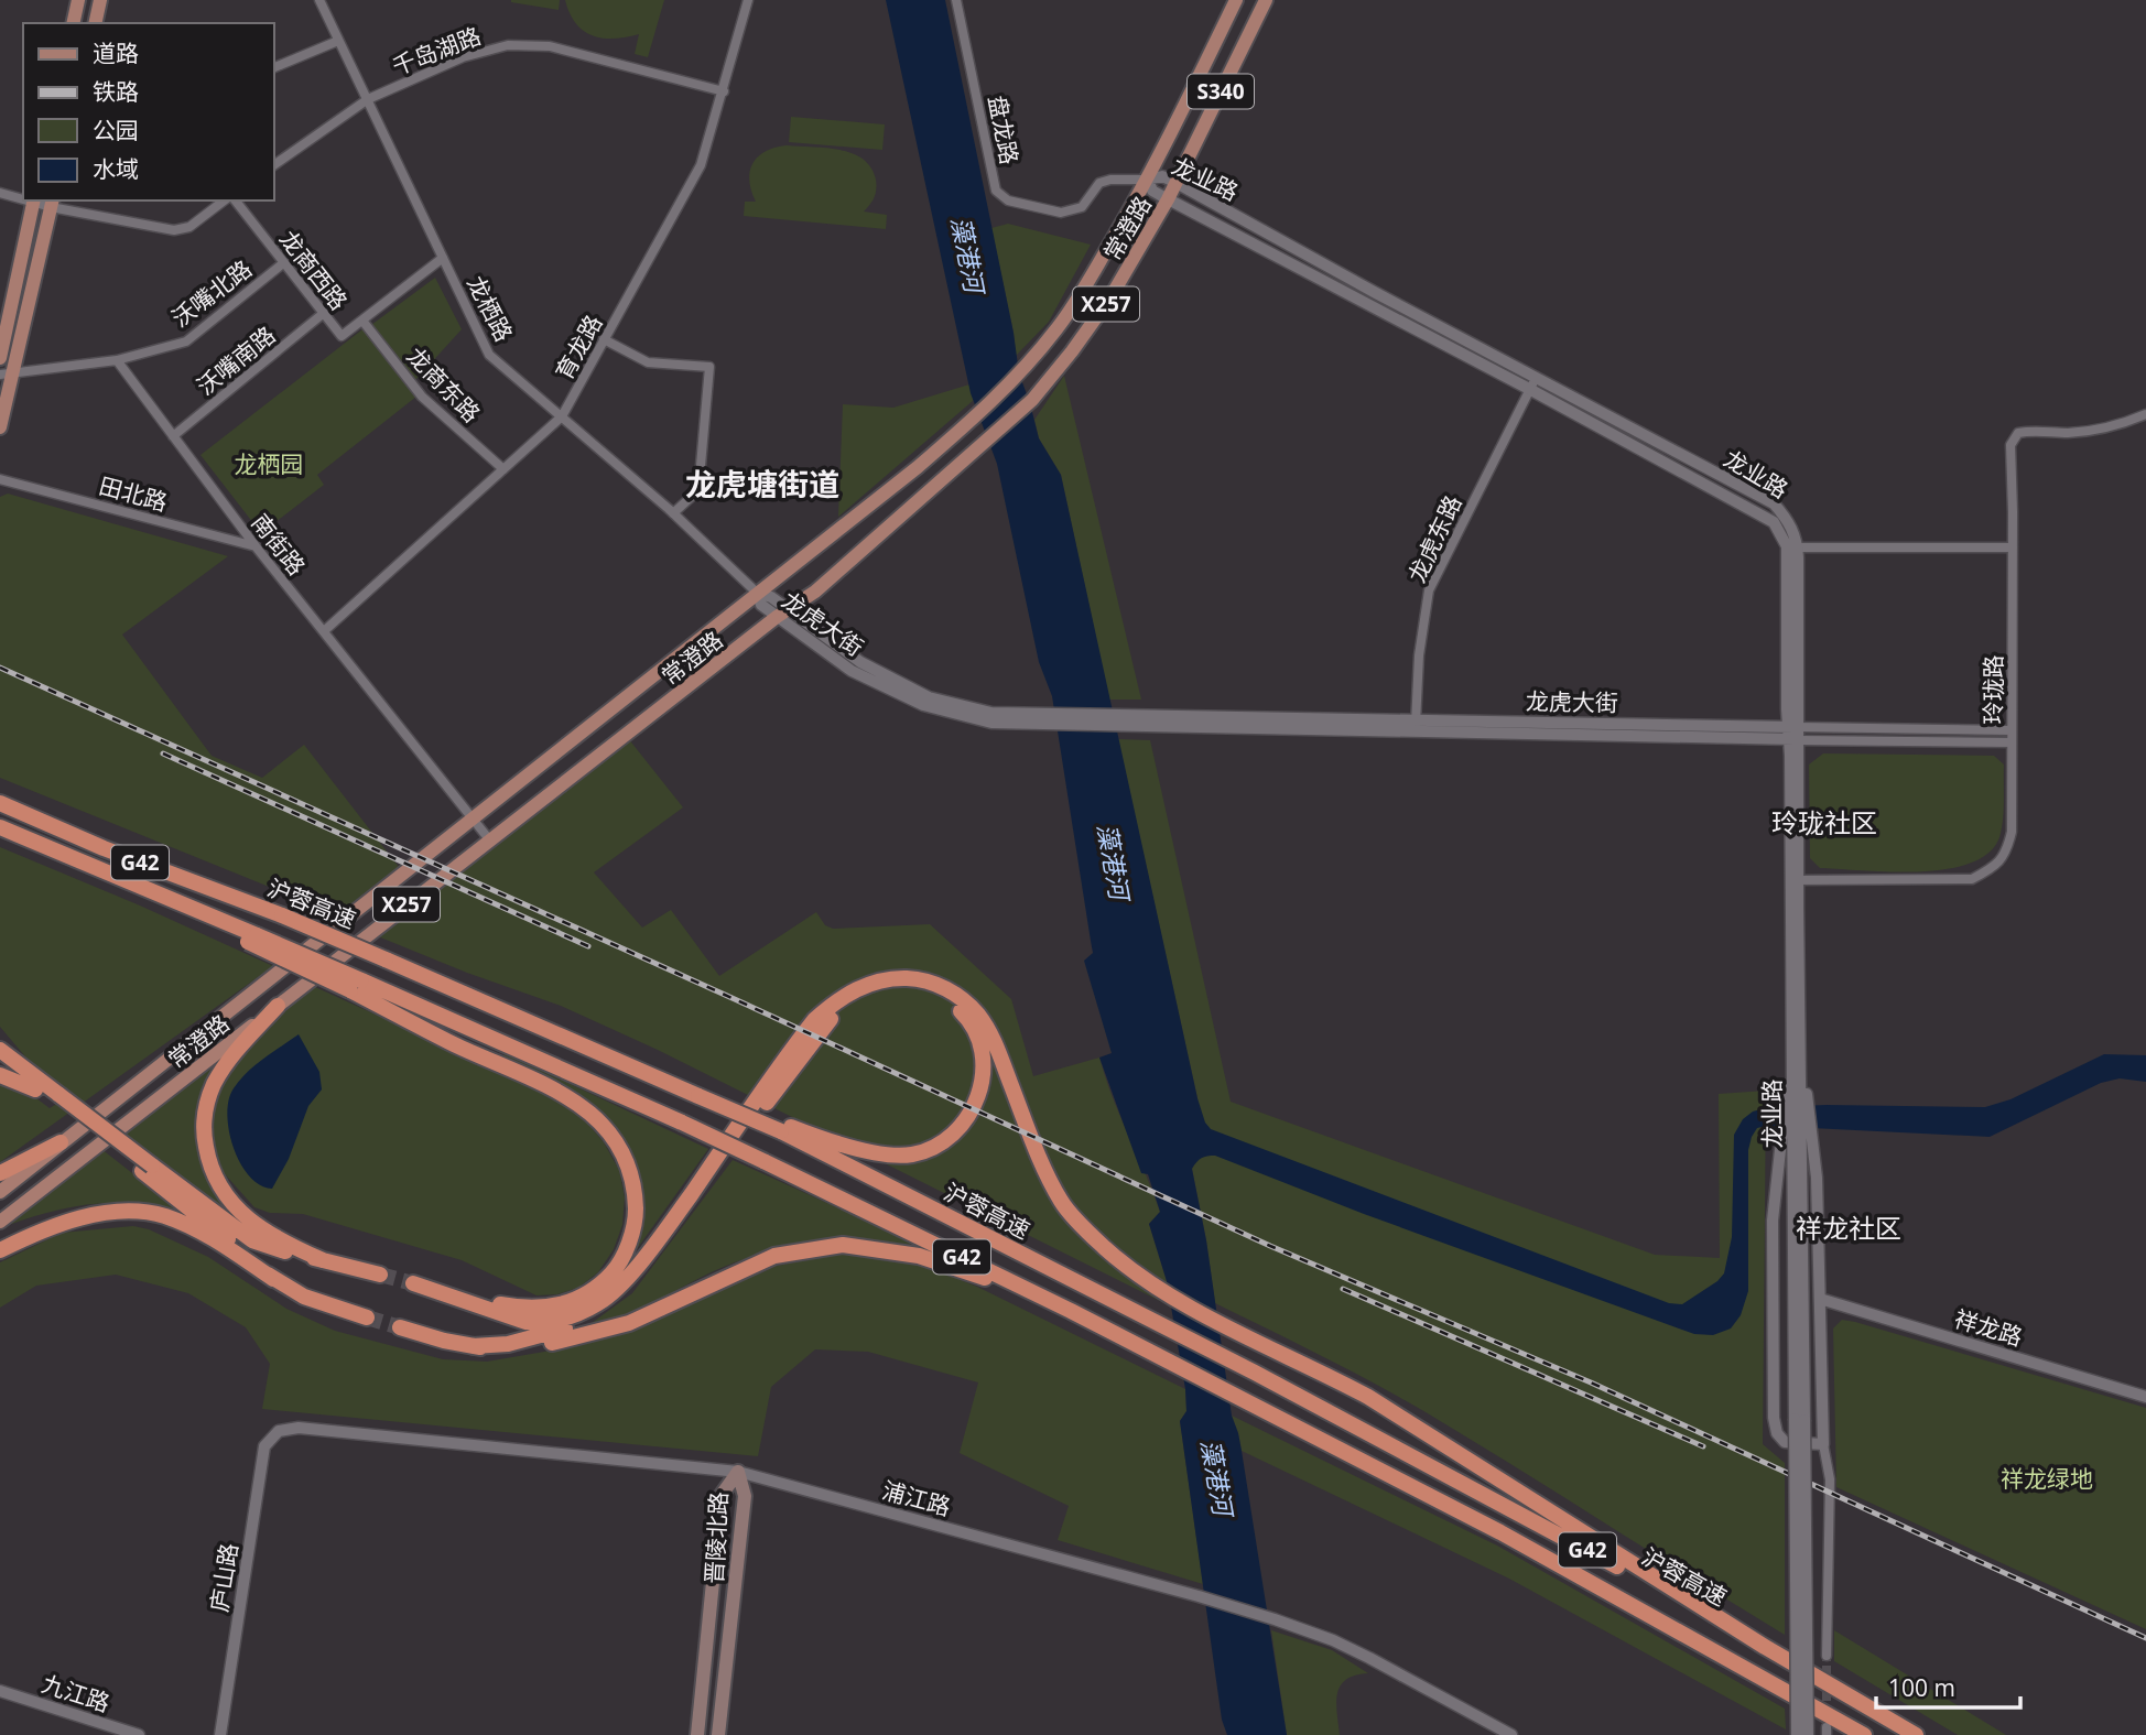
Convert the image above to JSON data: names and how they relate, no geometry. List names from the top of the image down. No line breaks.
{"streets":{"highway":["G42","沪蓉高速"],"main road":["S340","常澄路","X257","晋陵北路"],"street":["千岛湖路","盘龙路","龙业路","龙商西路","沃嘴北路","龙栖路","育龙路","沃嘴南路","龙商东路","田北路","龙虎东路","南街路","龙虎大街","玲珑路","祥龙路","浦江路","庐山路","九江路"]},"crossings":[["千岛湖路","龙栖路"],["千岛湖路","育龙路"],["盘龙路","龙业路"],["盘龙路","常澄路"],["龙业路","常澄路"],["龙业路","龙虎东路"],["龙业路","龙虎大街"],["龙业路","玲珑路"],["常澄路","龙栖路"],["常澄路","南街路"],["常澄路","龙虎大街"],["龙商西路","沃嘴北路"],["龙商西路","龙栖路"],["龙商西路","沃嘴南路"],["龙商西路","龙商东路"],["沃嘴北路","南街路"],["龙栖路","育龙路"],["龙栖路","龙虎大街"],["育龙路","龙商东路"],["育龙路","南街路"],["沃嘴南路","南街路"],["田北路","南街路"],["龙虎东路","龙虎大街"],["龙虎大街","玲珑路"],["浦江路","晋陵北路"],["浦江路","庐山路"]],"districts":["龙虎塘街道","玲珑社区","祥龙社区"],"water":["藻港河"],"parks":["龙栖园","祥龙绿地"],"legend":["道路","铁路","公园","水域"],"scale_bar":"100 m"}
